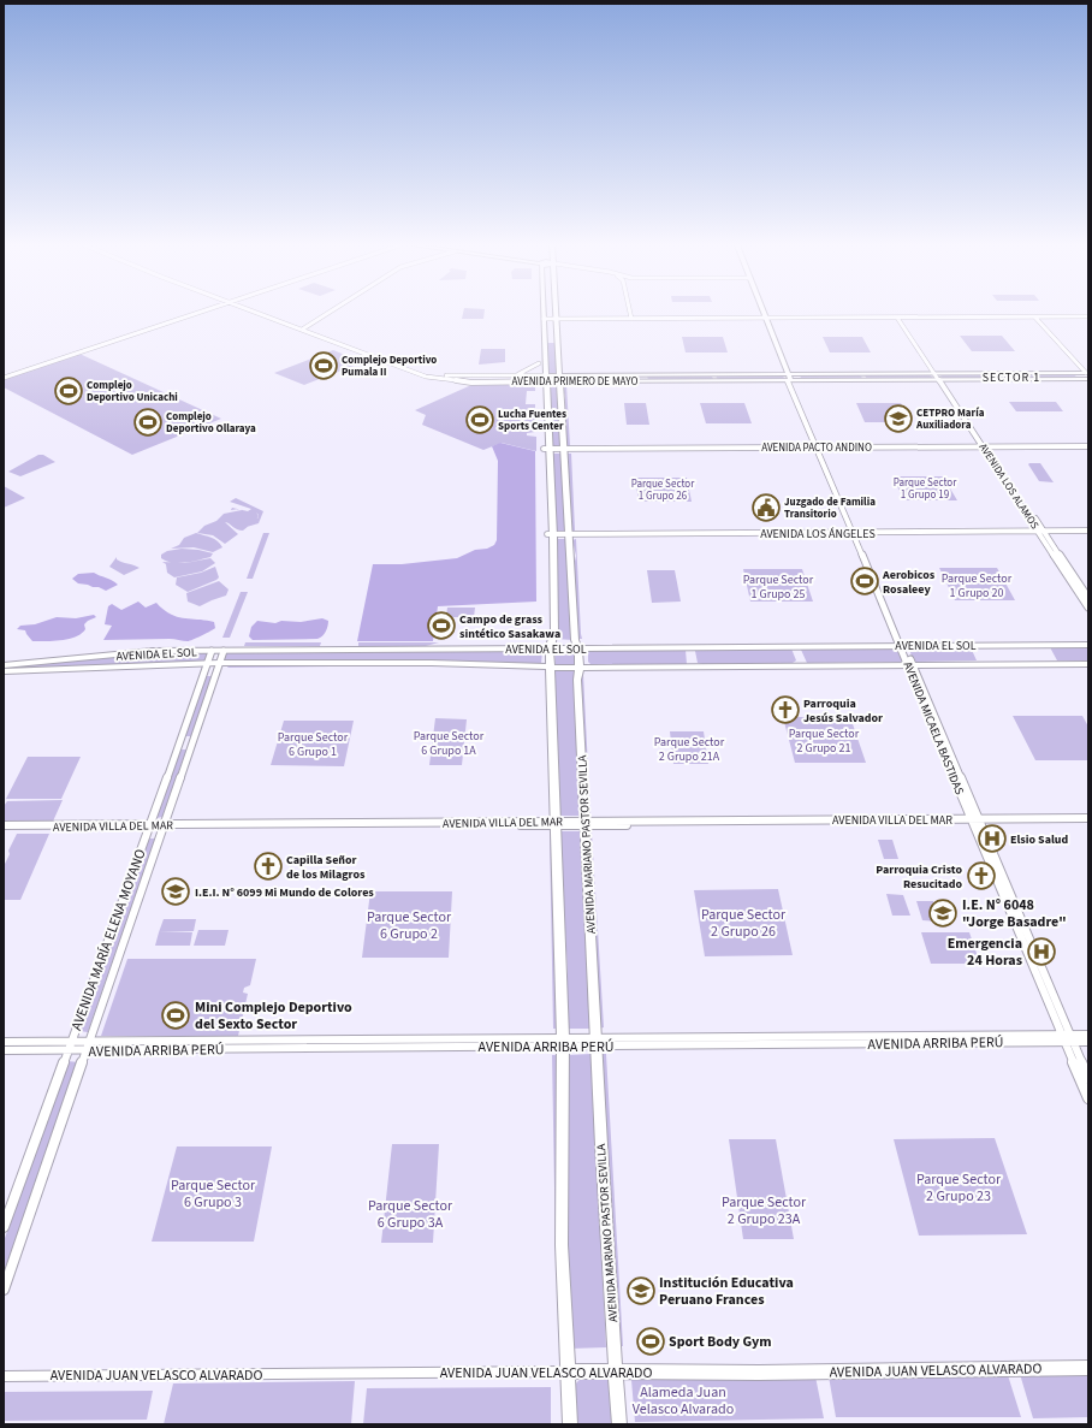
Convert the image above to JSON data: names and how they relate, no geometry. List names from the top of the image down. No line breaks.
{"streets":{"main road":["AVENIDA PRIMERO DE MAYO","AVENIDA EL SOL","AVENIDA MICAELA BASTIDAS","AVENIDA MARIANO PASTOR SEVILLA","AVENIDA JUAN VELASCO ALVARADO"],"street":["AVENIDA PACTO ANDINO","AVENIDA LOS ALAMOS","AVENIDA LOS ÁNGELES","AVENIDA VILLA DEL MAR","AVENIDA MARÍA ELENA MOYANO","AVENIDA ARRIBA PERÚ"]},"crossings":[["AVENIDA PRIMERO DE MAYO","AVENIDA LOS ALAMOS"],["AVENIDA PRIMERO DE MAYO","AVENIDA MICAELA BASTIDAS"],["AVENIDA PRIMERO DE MAYO","AVENIDA MARIANO PASTOR SEVILLA"],["AVENIDA PACTO ANDINO","AVENIDA LOS ALAMOS"],["AVENIDA PACTO ANDINO","AVENIDA MICAELA BASTIDAS"],["AVENIDA PACTO ANDINO","AVENIDA MARIANO PASTOR SEVILLA"],["AVENIDA LOS ALAMOS","AVENIDA LOS ÁNGELES"],["AVENIDA LOS ÁNGELES","AVENIDA MICAELA BASTIDAS"],["AVENIDA LOS ÁNGELES","AVENIDA MARIANO PASTOR SEVILLA"],["AVENIDA EL SOL","AVENIDA MICAELA BASTIDAS"],["AVENIDA EL SOL","AVENIDA MARIANO PASTOR SEVILLA"],["AVENIDA EL SOL","AVENIDA MARÍA ELENA MOYANO"],["AVENIDA MICAELA BASTIDAS","AVENIDA VILLA DEL MAR"],["AVENIDA MICAELA BASTIDAS","AVENIDA ARRIBA PERÚ"],["AVENIDA VILLA DEL MAR","AVENIDA MARIANO PASTOR SEVILLA"],["AVENIDA VILLA DEL MAR","AVENIDA MARÍA ELENA MOYANO"],["AVENIDA MARIANO PASTOR SEVILLA","AVENIDA ARRIBA PERÚ"],["AVENIDA MARIANO PASTOR SEVILLA","AVENIDA JUAN VELASCO ALVARADO"],["AVENIDA MARÍA ELENA MOYANO","AVENIDA ARRIBA PERÚ"]],"districts":["SECTOR 1"],"parks":["Parque Sector 1 Grupo 19","Parque Sector 1 Grupo 26","Parque Sector 1 Grupo 20","Parque Sector 1 Grupo 25","Parque Sector 2 Grupo 21","Parque Sector 6 Grupo 1A","Parque Sector 6 Grupo 1","Parque Sector 2 Grupo 21A","Parque Sector 2 Grupo 26","Parque Sector 6 Grupo 2","Parque Sector 2 Grupo 23","Parque Sector 6 Grupo 3","Parque Sector 2 Grupo 23A","Parque Sector 6 Grupo 3A","Alameda Juan Velasco Alvarado"],"places":{"sports":["Complejo Deportivo Pumala II","Complejo Deportivo Unicachi","Lucha Fuentes Sports Center","Complejo Deportivo Ollaraya","Aerobicos Rosaleey","Campo de grass sintético Sasakawa","Mini Complejo Deportivo del Sexto Sector","Sport Body Gym"],"school or university":["CETPRO María Auxiliadora","I.E.I. N° 6099 Mi Mundo de Colores","I.E. N° 6048 \"Jorge Basadre\"","Institución Educativa Peruano Frances"],"public building":["Juzgado de Familia Transitorio"],"church":["Parroquia Jesús Salvador","Capilla Señor de los Milagros","Parroquia Cristo Resucitado"],"hospital":["Elsio Salud","Emergencia 24 Horas"]}}
